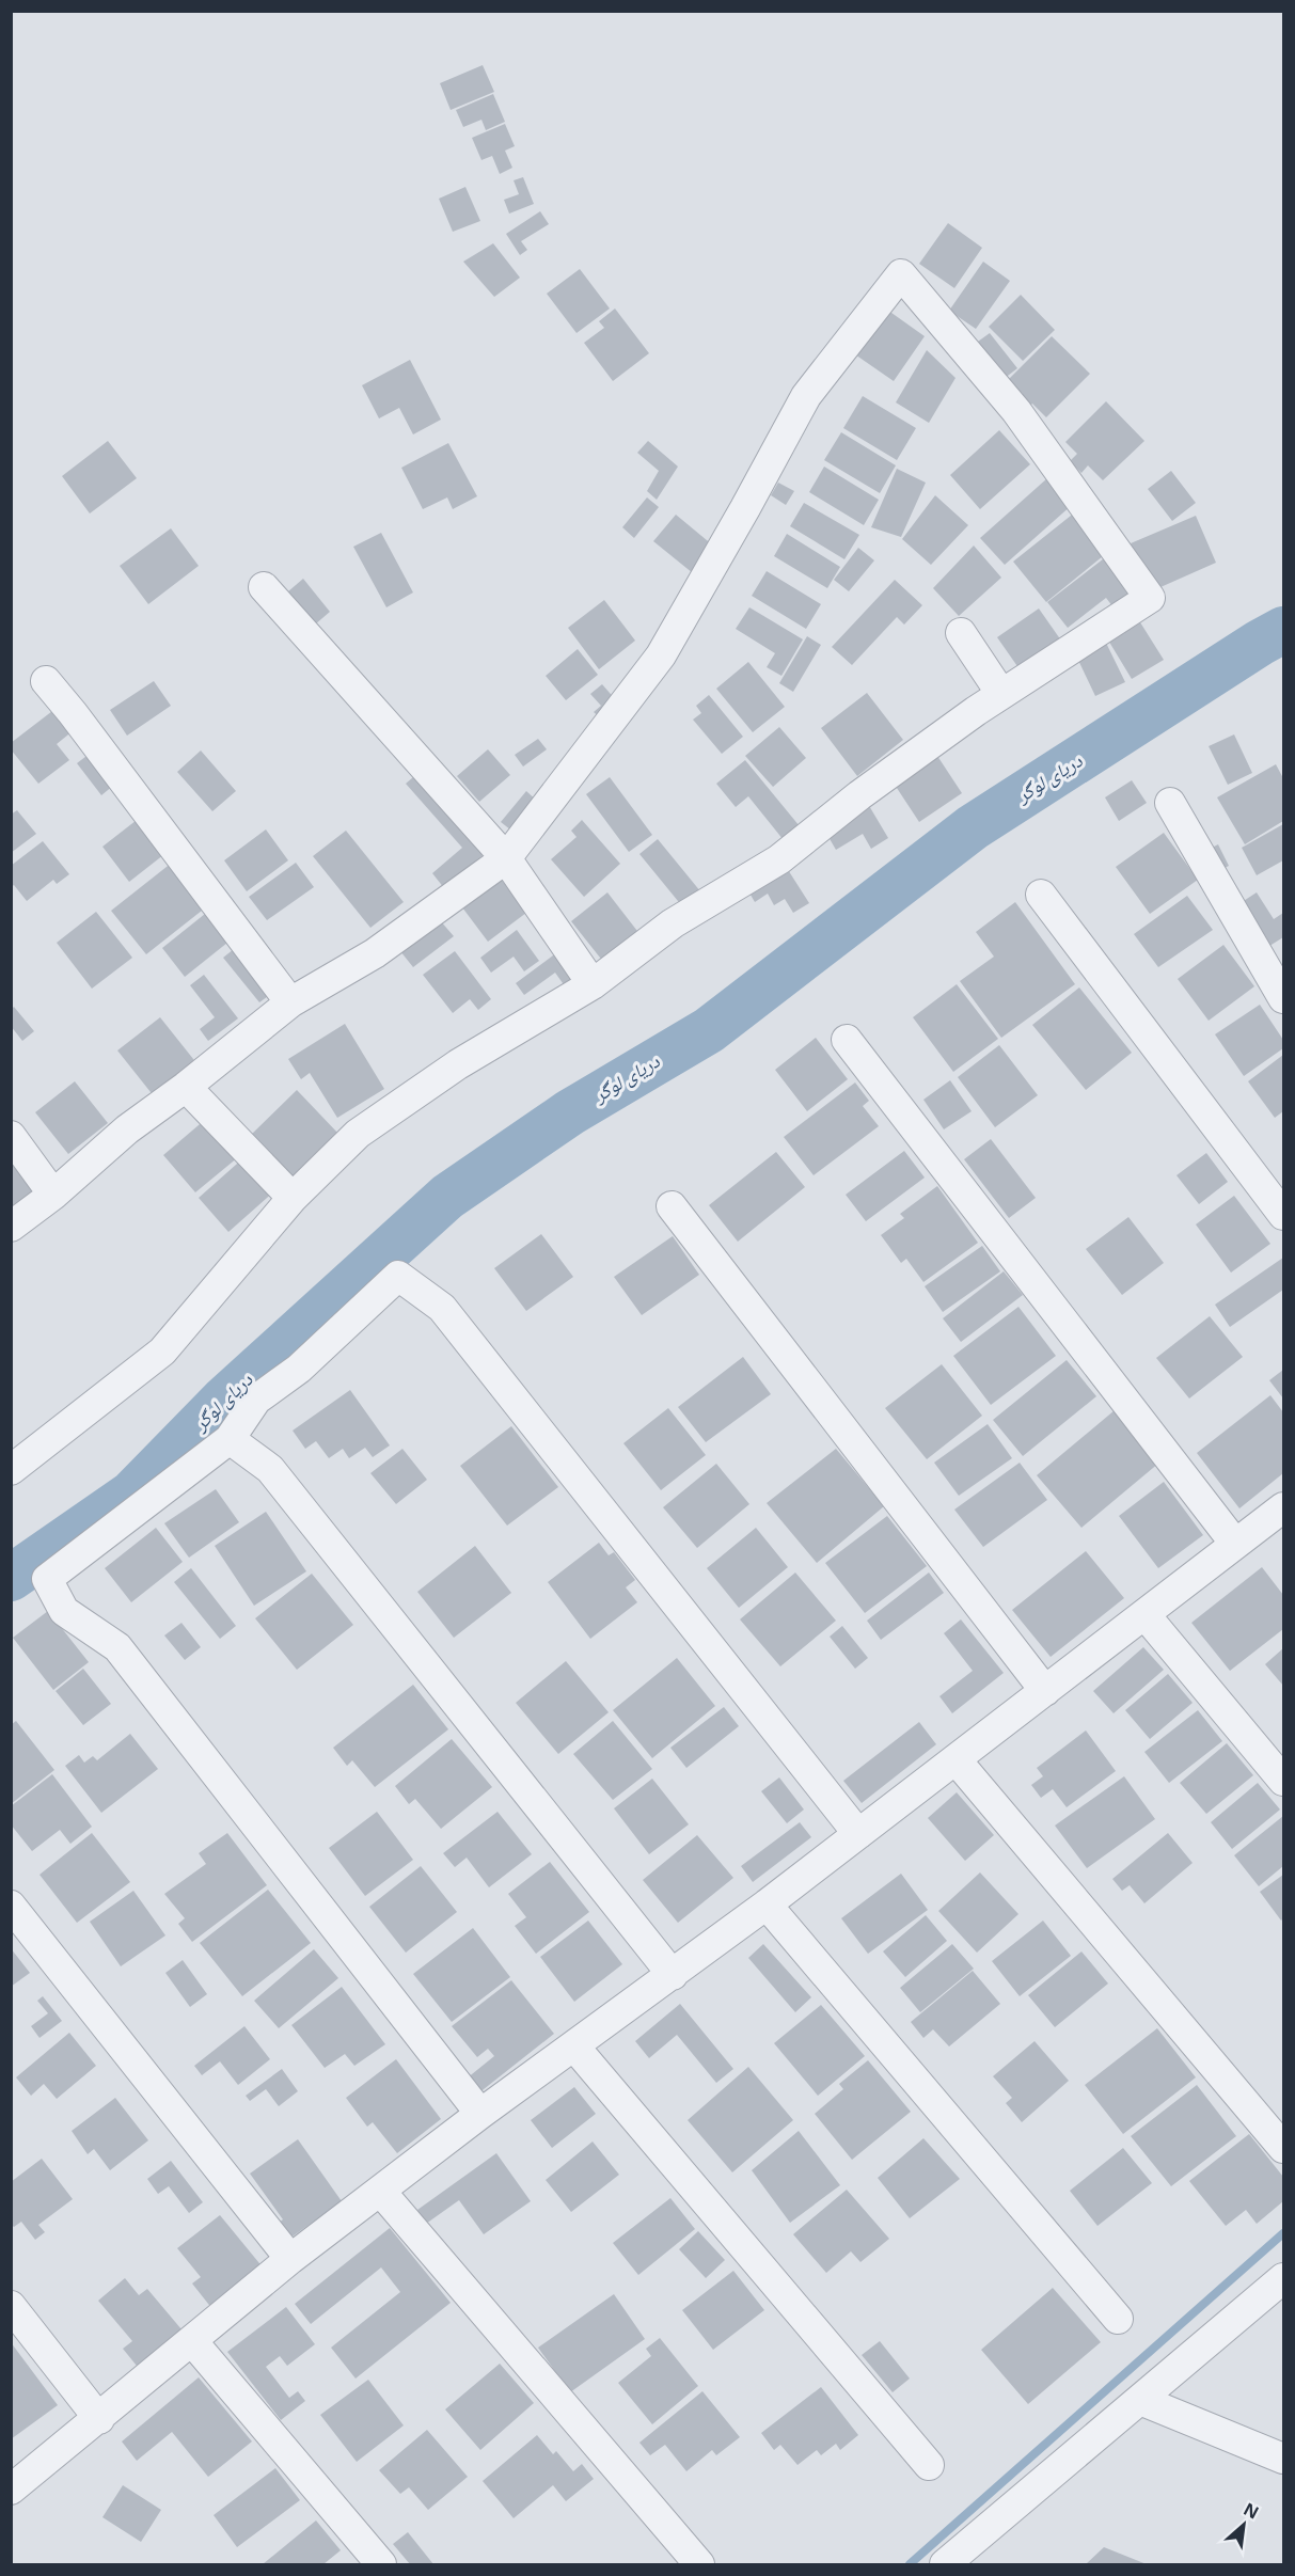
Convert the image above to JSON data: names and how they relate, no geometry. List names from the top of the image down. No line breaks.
{"water":["دریای لوگر"],"north":"top right"}
